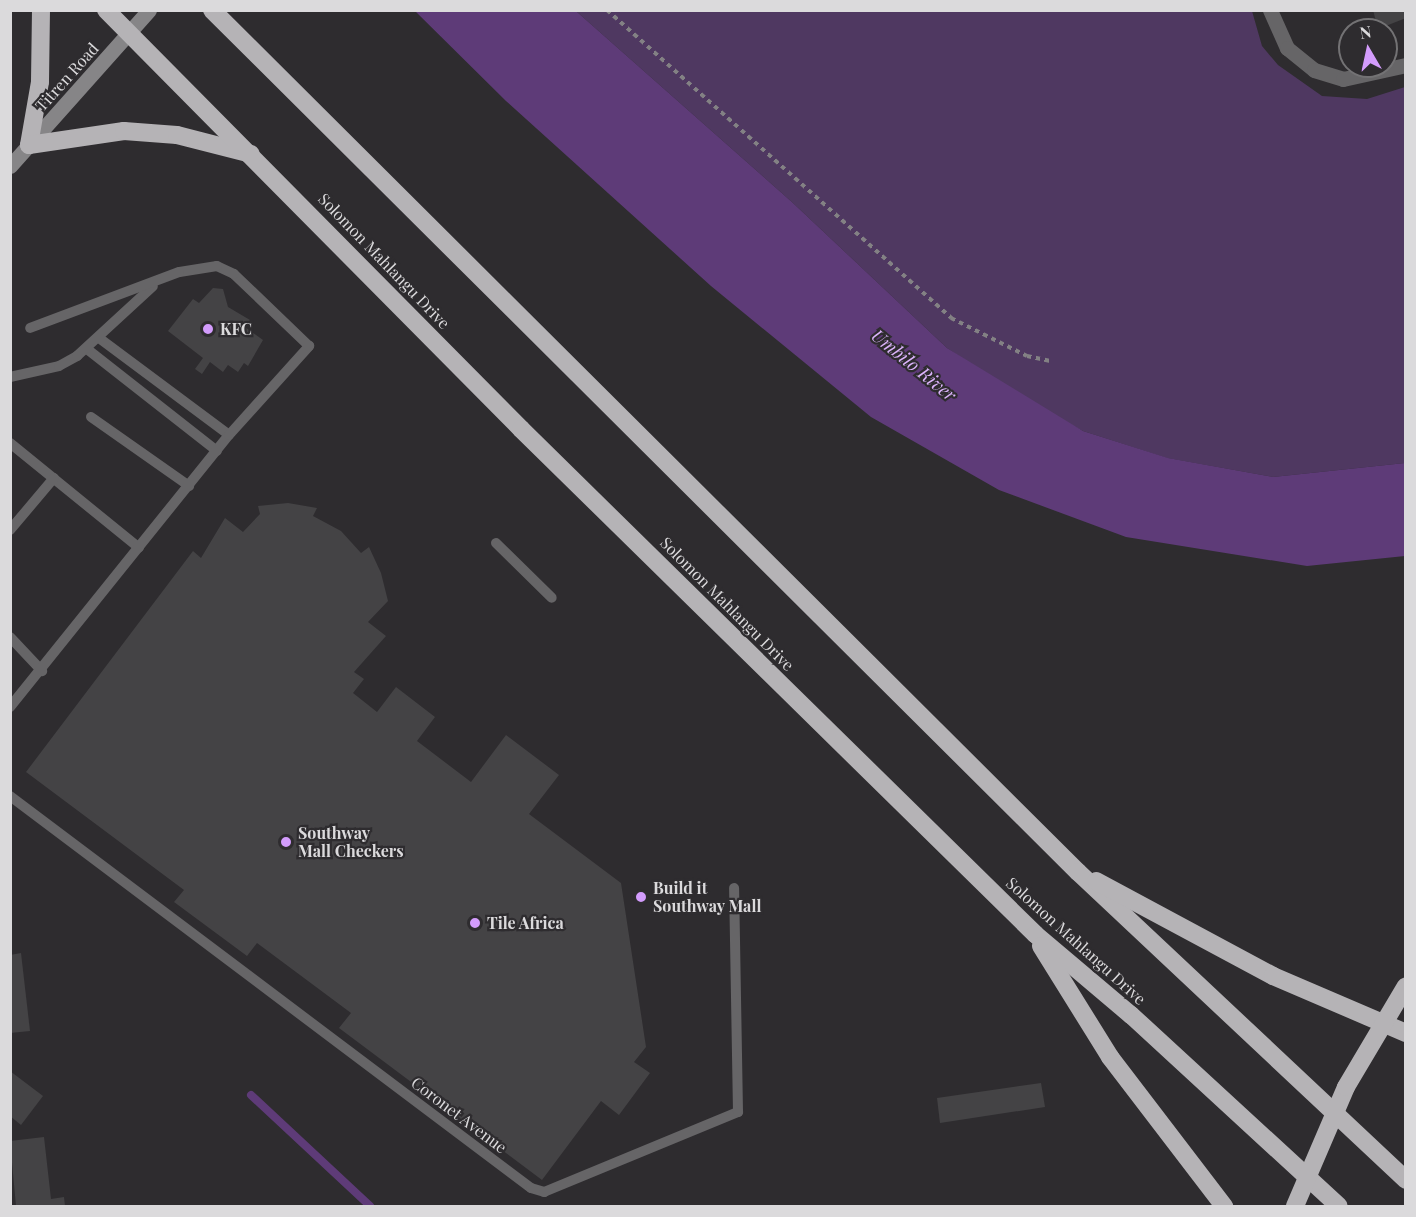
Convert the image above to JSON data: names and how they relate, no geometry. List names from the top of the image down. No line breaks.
{"streets":{"highway":["Solomon Mahlangu Drive"],"street":["Titren Road"],"lane":["Coronet Avenue"]},"crossings":[["Titren Road","Solomon Mahlangu Drive"]],"water":["Umbilo River"],"places":["KFC","Southway Mall Checkers","Build it Southway Mall","Tile Africa"],"north":"top"}
